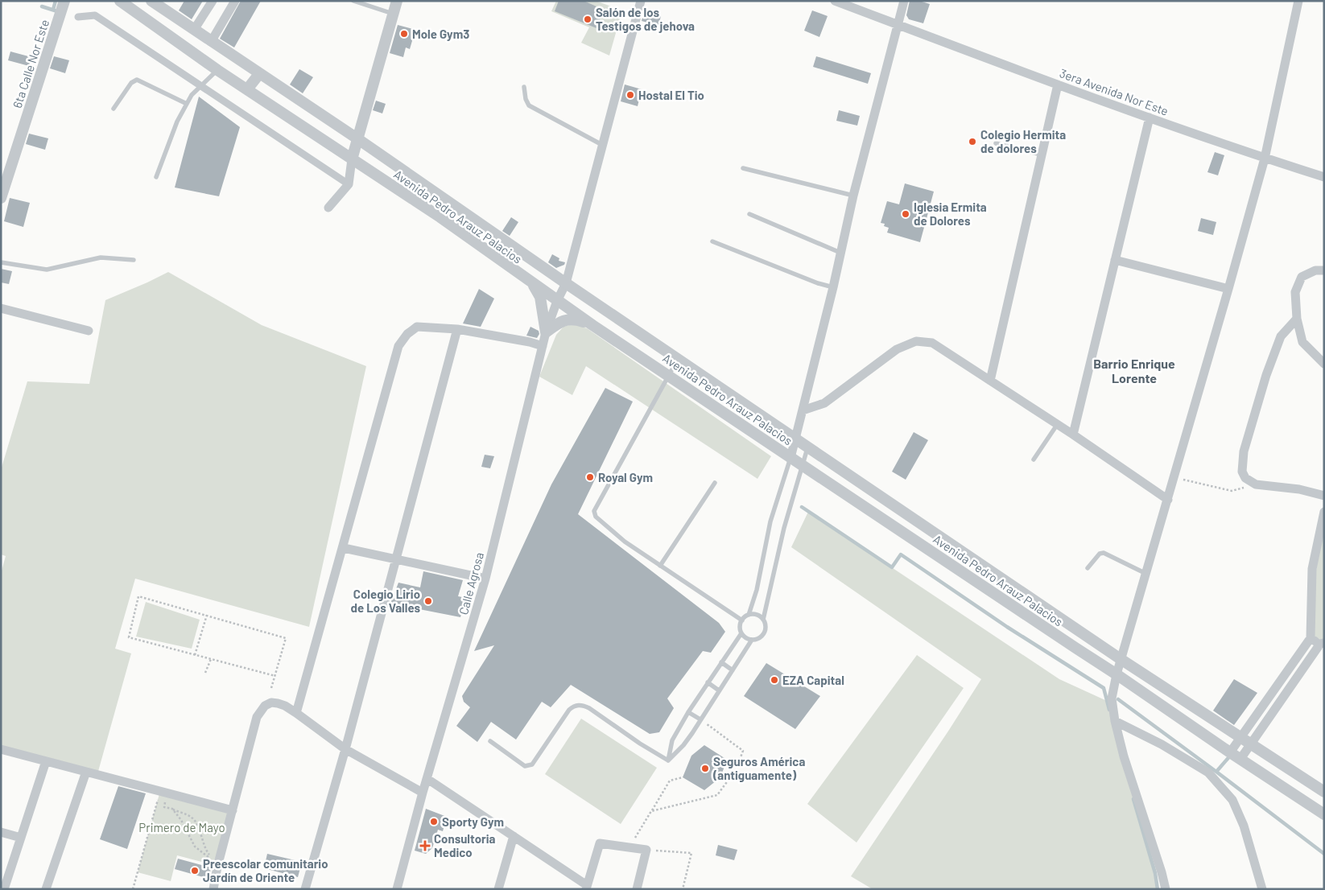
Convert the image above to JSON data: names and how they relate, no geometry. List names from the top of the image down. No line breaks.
{"streets":{"street":["6ta Calle Nor Este","3era Avenida Nor Este","Avenida Pedro Arauz Palacios","Calle Agrosa"]},"crossings":[["Avenida Pedro Arauz Palacios","Calle Agrosa"]],"districts":["Barrio Enrique Lorente"],"parks":["Primero de Mayo"],"places":{"other":["Salón de los Testigos de jehova","Mole Gym3","Hostal El Tio","Colegio Hermita de dolores","Iglesia Ermita de Dolores","Royal Gym","Colegio Lirio de Los Valles","EZA Capital","Seguros América (antiguamente)","Sporty Gym","Preescolar comunitario Jardín de Oriente"],"health":["Consultoria Medico"]}}
